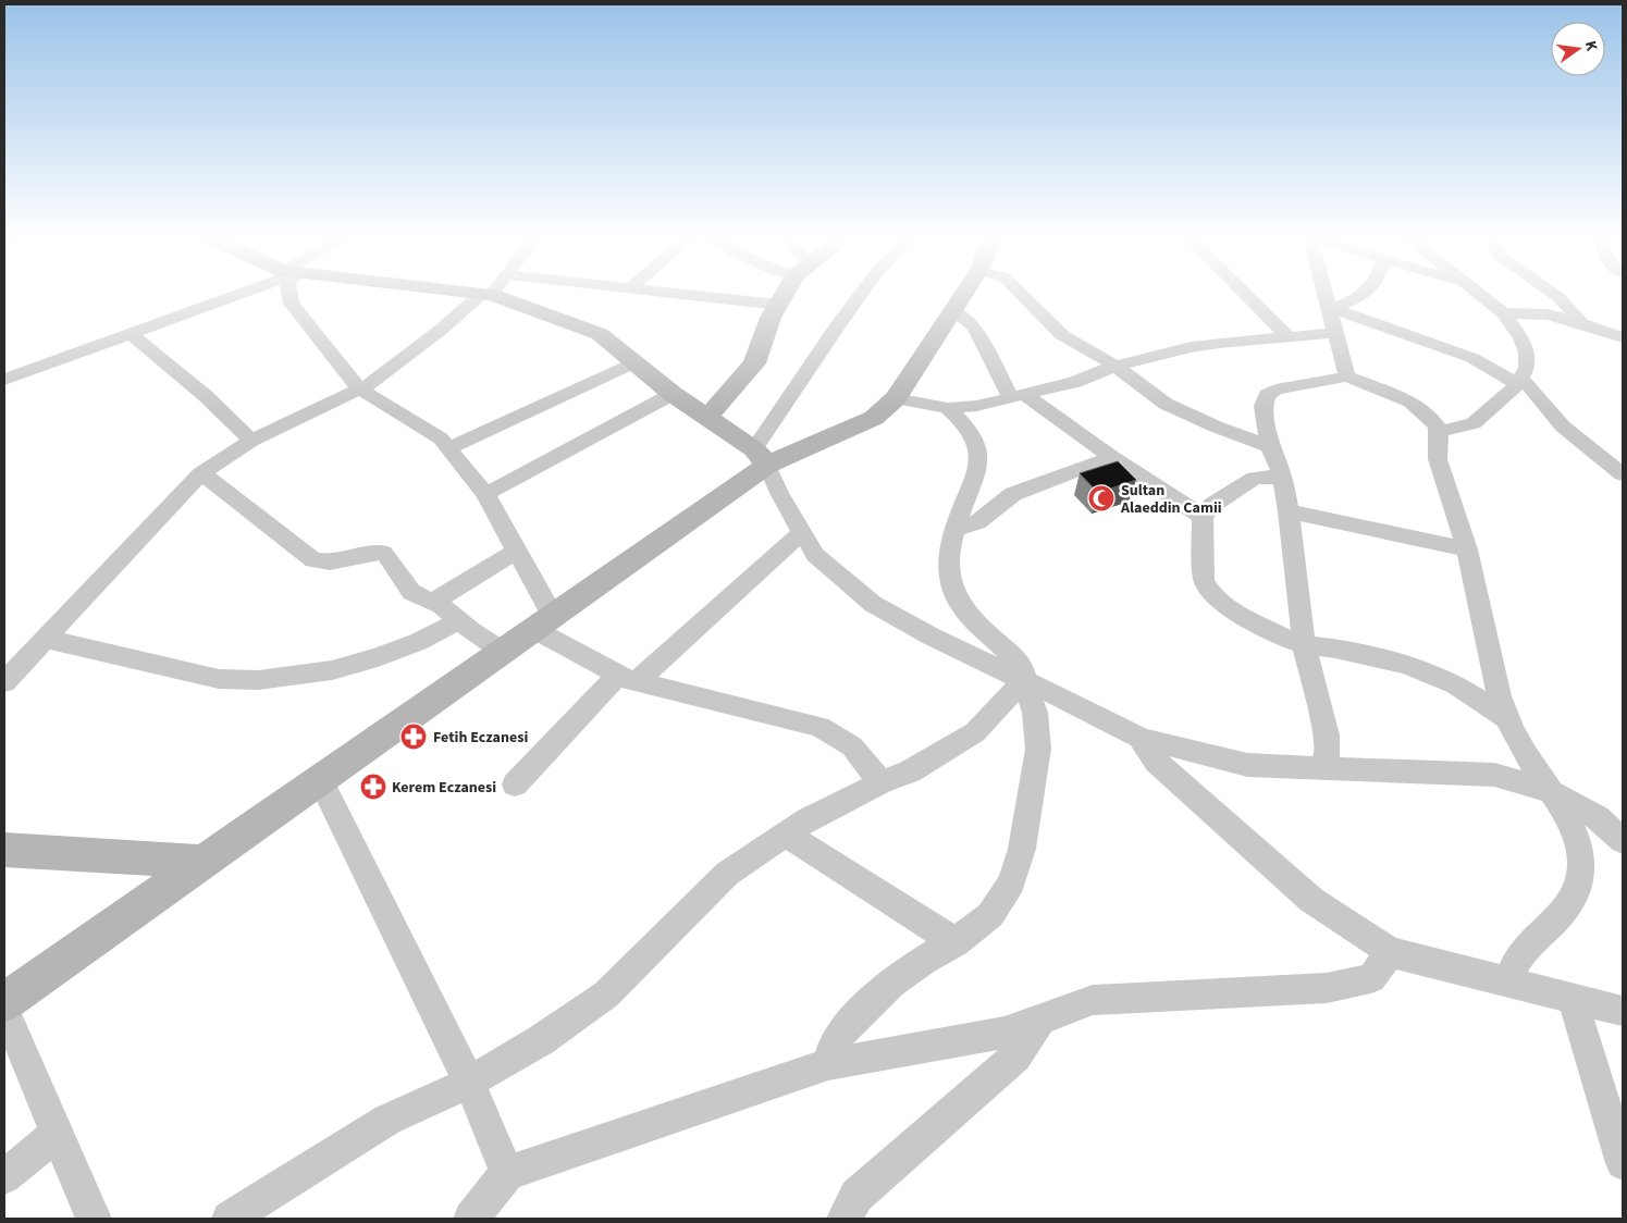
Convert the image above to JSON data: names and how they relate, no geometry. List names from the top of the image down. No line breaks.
{"places":{"mosque":["Sultan Alaeddin Camii"],"pharmacy":["Fetih Eczanesi","Kerem Eczanesi"]},"north":"right"}
